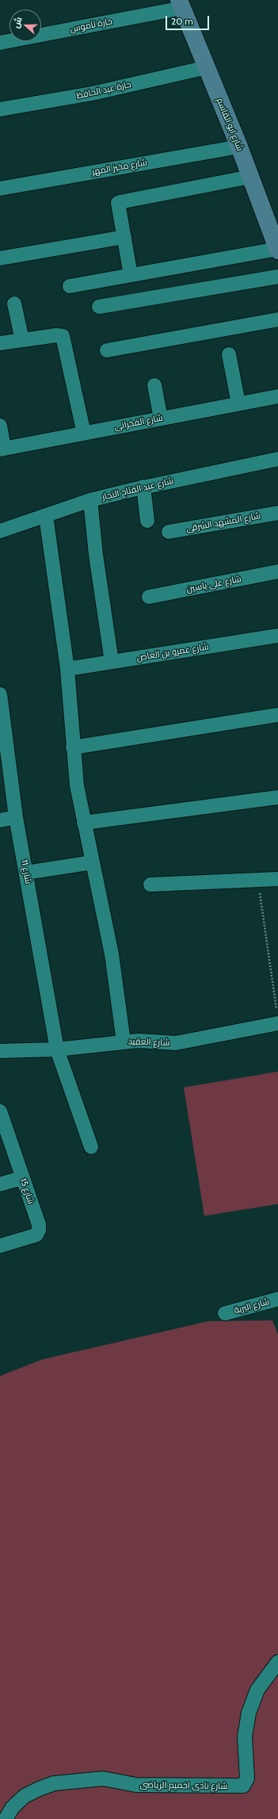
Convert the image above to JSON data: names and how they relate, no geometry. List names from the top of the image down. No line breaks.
{"streets":{"street":["حارة تاموس","حارة عبد الحافظ","شارع ابو القاسم","شارع مخبز المهر","شارع الفخرانى","شارع عبد الفتاح النجار","شارع المشهد الشرقى","شارع على ياسين","شارع عمرو بن العاص","شارع 11","شارع العقيد","شارع 15","شارع البربة","شارع نادى اخميم الرياضى"]},"crossings":[["حارة تاموس","شارع ابو القاسم"],["حارة عبد الحافظ","شارع ابو القاسم"],["شارع ابو القاسم","شارع مخبز المهر"],["شارع 11","شارع العقيد"]],"scale_bar":"20 m","north":"left"}
